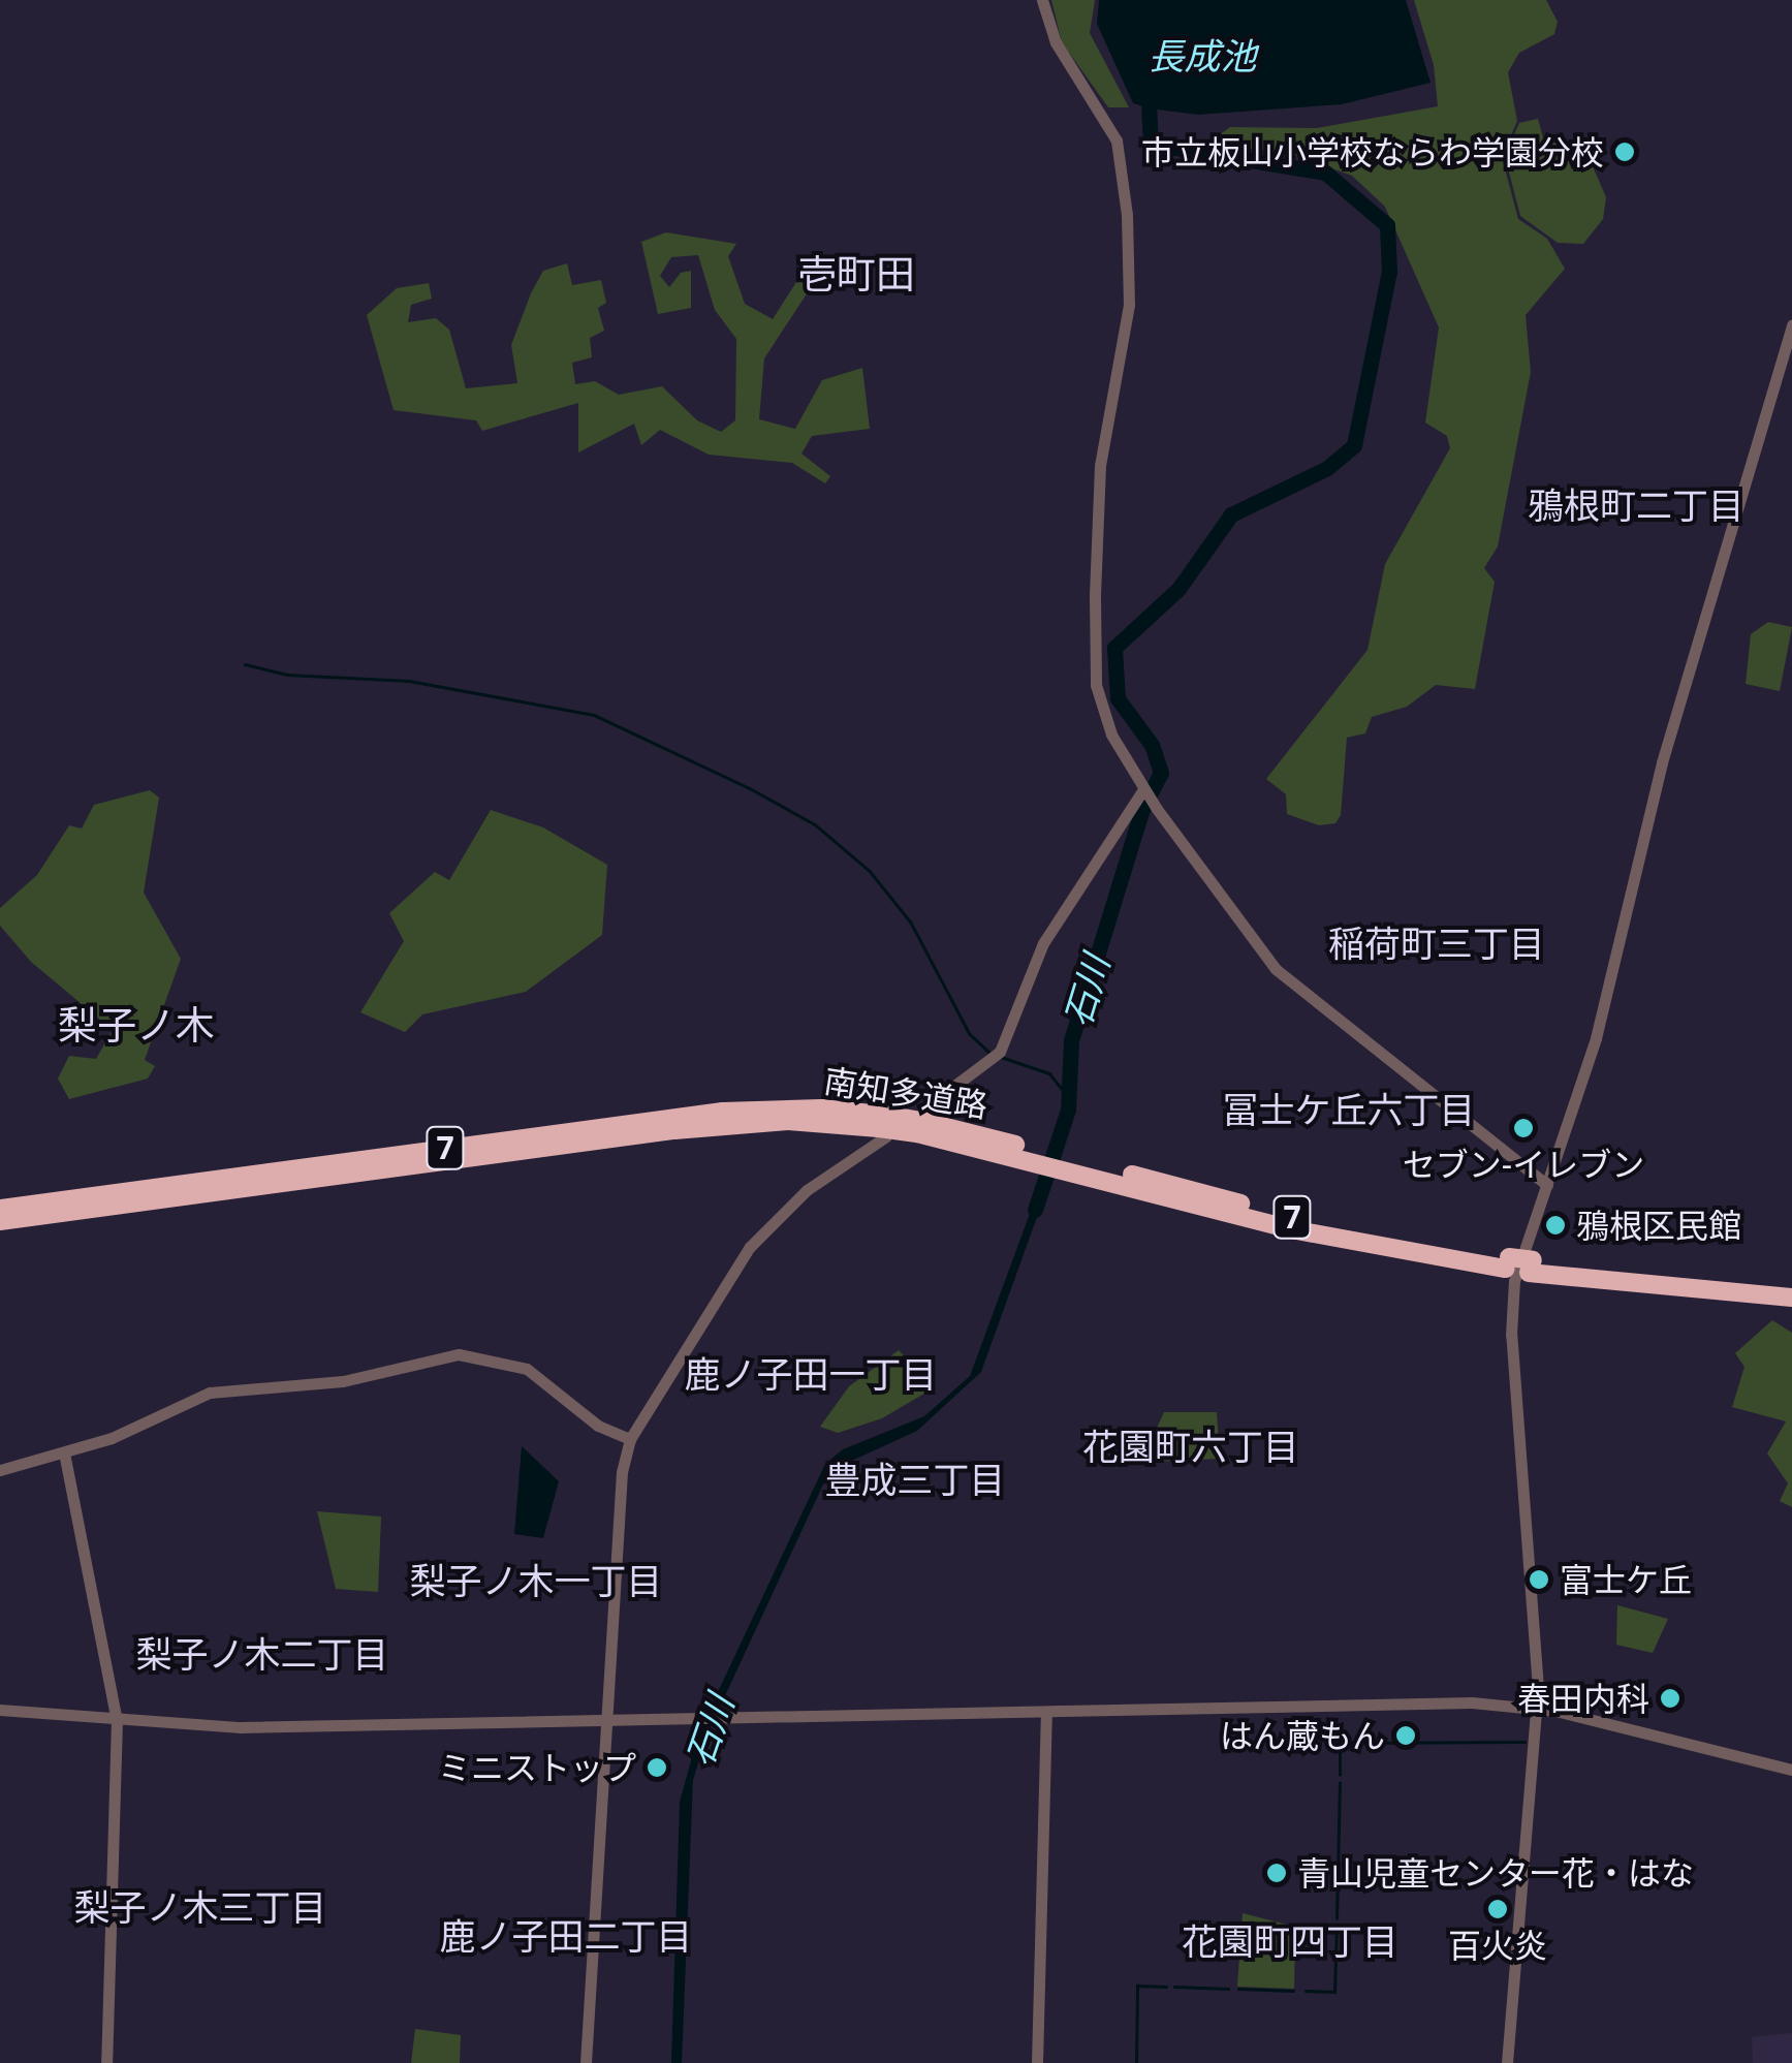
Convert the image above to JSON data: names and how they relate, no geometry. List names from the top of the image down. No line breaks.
{"streets":{"highway":["南知多道路","7"]},"districts":["壱町田","鴉根町二丁目","稲荷町三丁目","梨子ノ木","冨士ケ丘六丁目","鹿ノ子田一丁目","花園町六丁目","豊成三丁目","梨子ノ木一丁目","梨子ノ木二丁目","梨子ノ木三丁目","鹿ノ子田二丁目","花園町四丁目"],"water":["長成池","石川"],"places":["市立板山小学校ならわ学園分校","セブン-イレブン","鴉根区民館","富士ケ丘","春田内科","はん蔵もん","ミニストップ","青山児童センター花・はな","百火炎"]}
